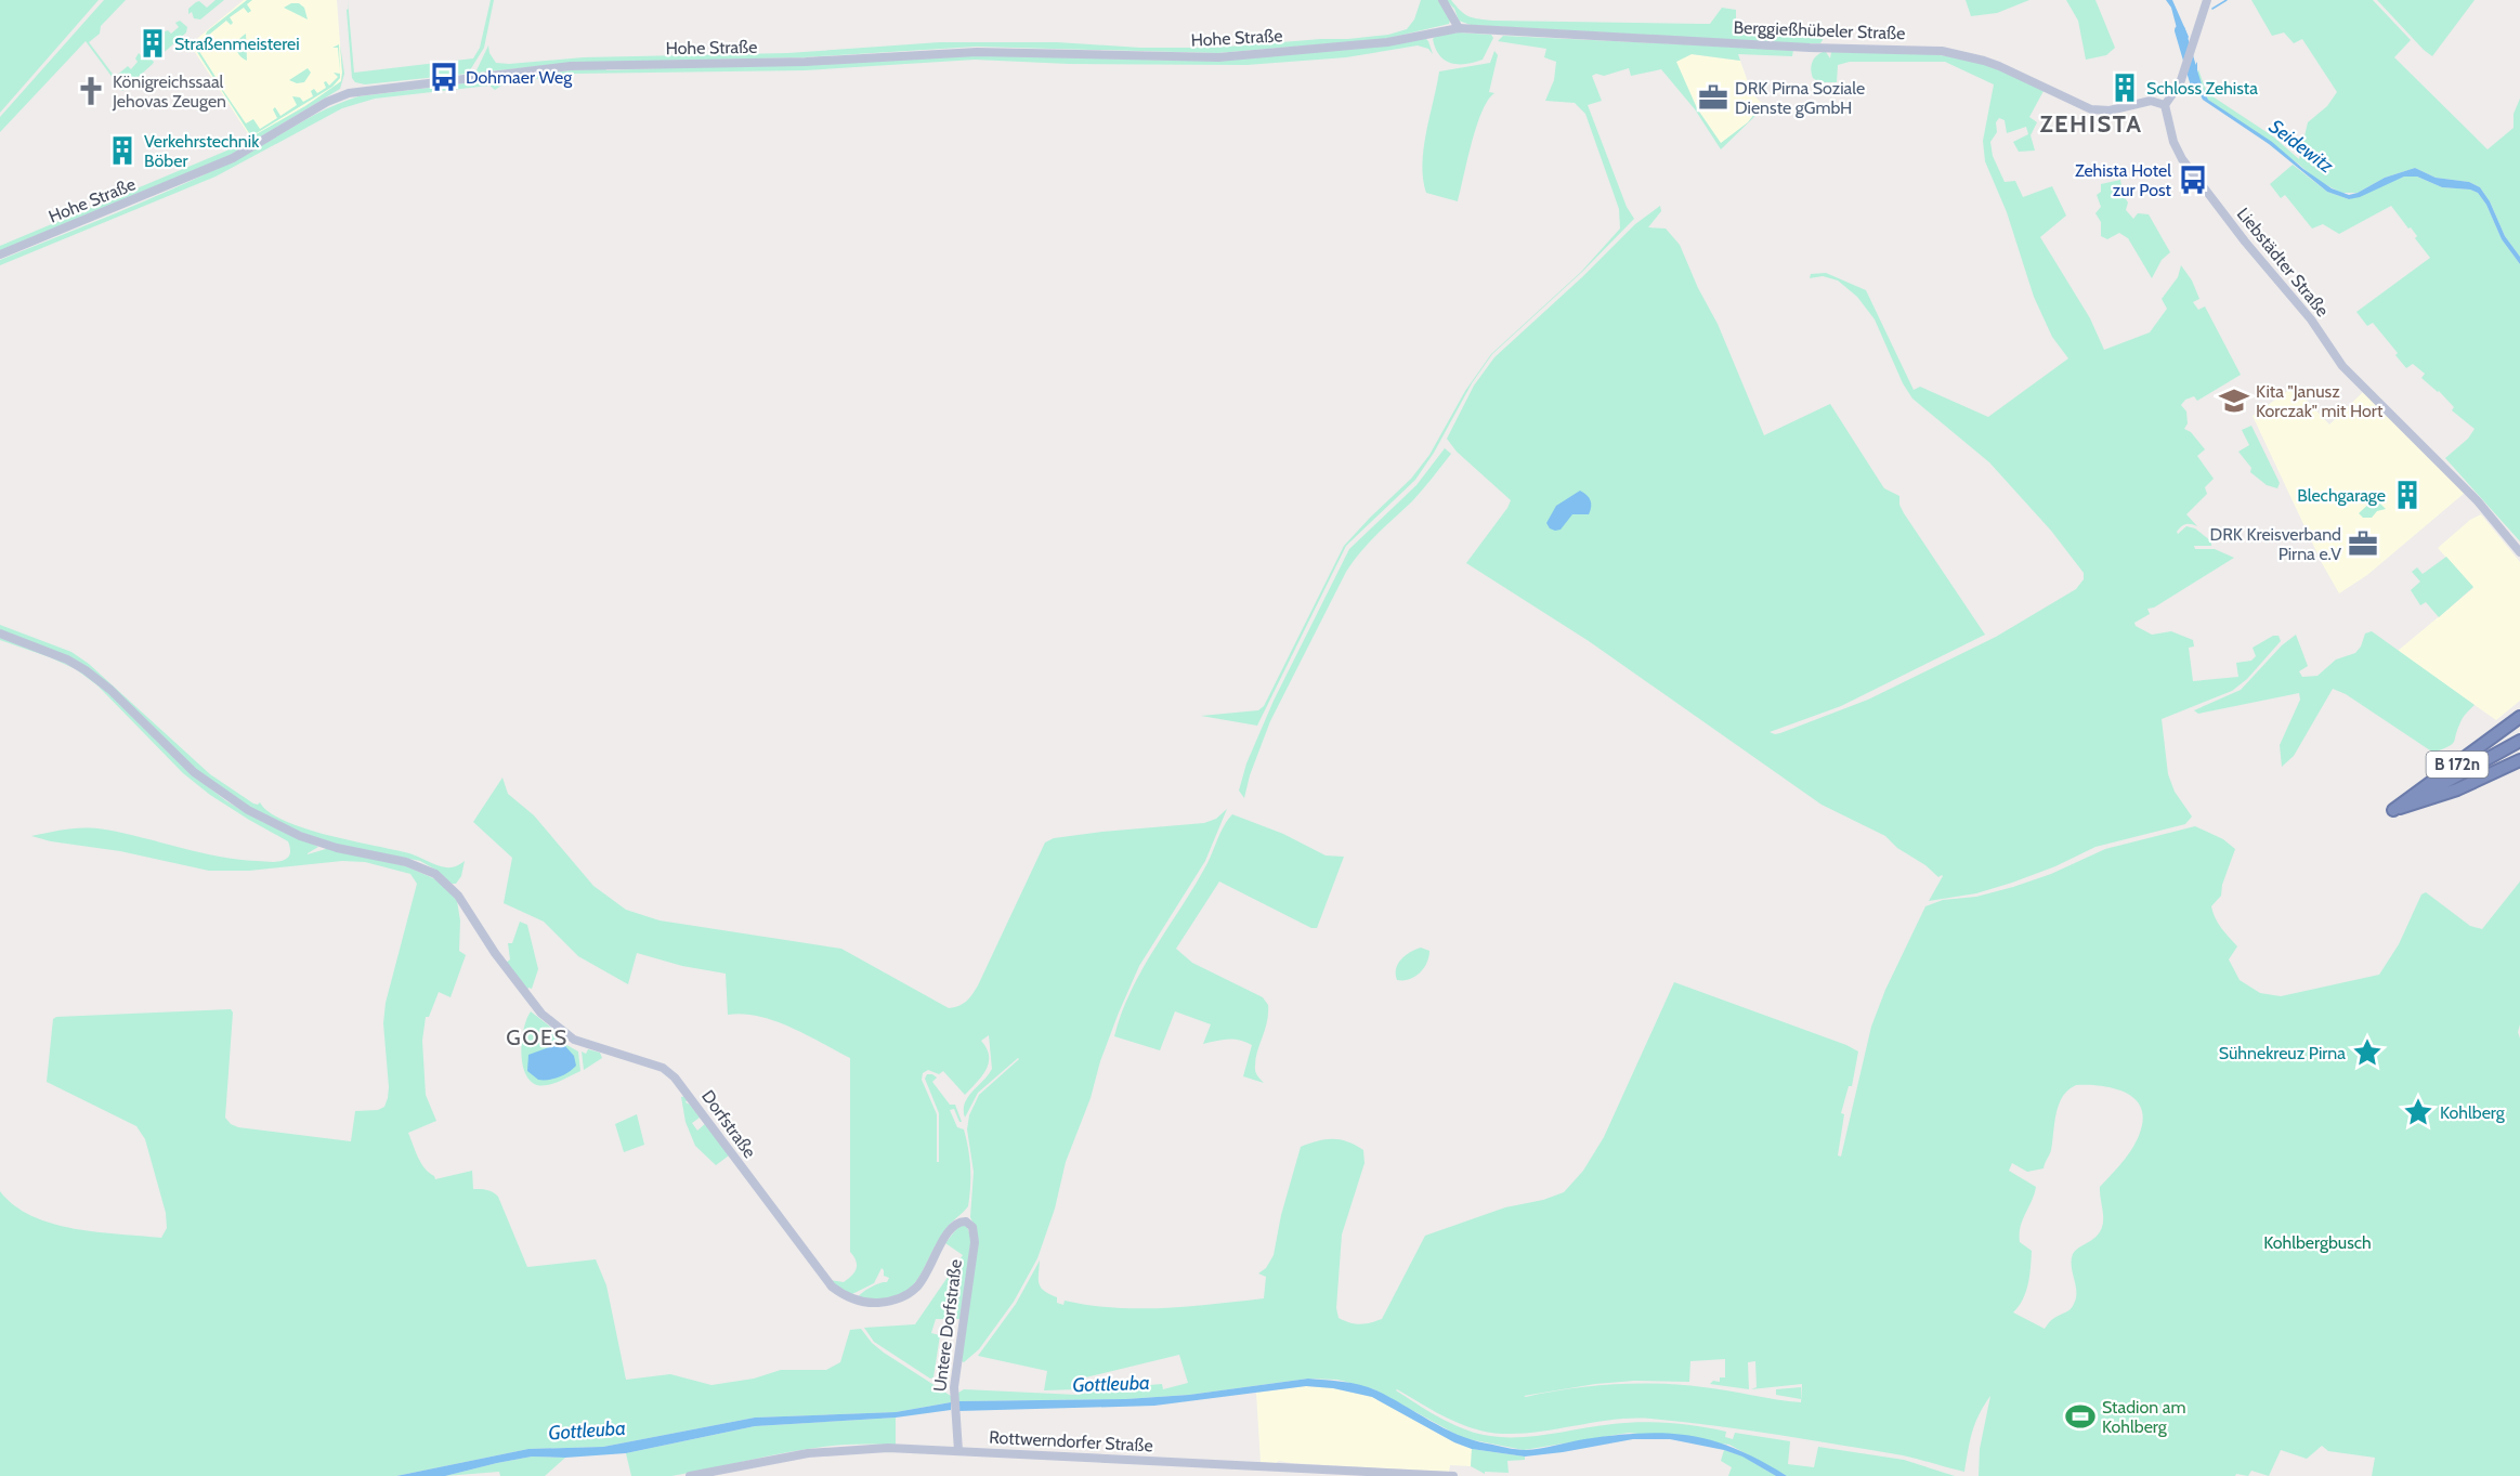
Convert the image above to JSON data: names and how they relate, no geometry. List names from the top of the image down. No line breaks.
{"streets":{"highway":["B 172n"],"main road":["Berggießhübeler Straße","Hohe Straße","Liebstädter Straße","Dorfstraße","Untere Dorfstraße","Rottwerndorfer Straße"]},"crossings":[["Berggießhübeler Straße","Hohe Straße"],["Berggießhübeler Straße","Liebstädter Straße"],["Dorfstraße","Untere Dorfstraße"],["Untere Dorfstraße","Rottwerndorfer Straße"]],"districts":["ZEHISTA","GOES"],"water":["Seidewitz","Gottleuba"],"parks":["Kohlbergbusch"],"places":{"building":["Straßenmeisterei","Schloss Zehista","Verkehrstechnik Böber","Blechgarage"],"bus stop":["Dohmaer Weg","Zehista Hotel zur Post"],"church":["Königreichssaal Jehovas Zeugen"],"office":["DRK Pirna Soziale Dienste gGmbH","DRK Kreisverband Pirna e.V"],"school or university":["Kita \"Janusz Korczak\" mit Hort"],"place":["Sühnekreuz Pirna","Kohlberg"],"sports":["Stadion am Kohlberg"]}}
